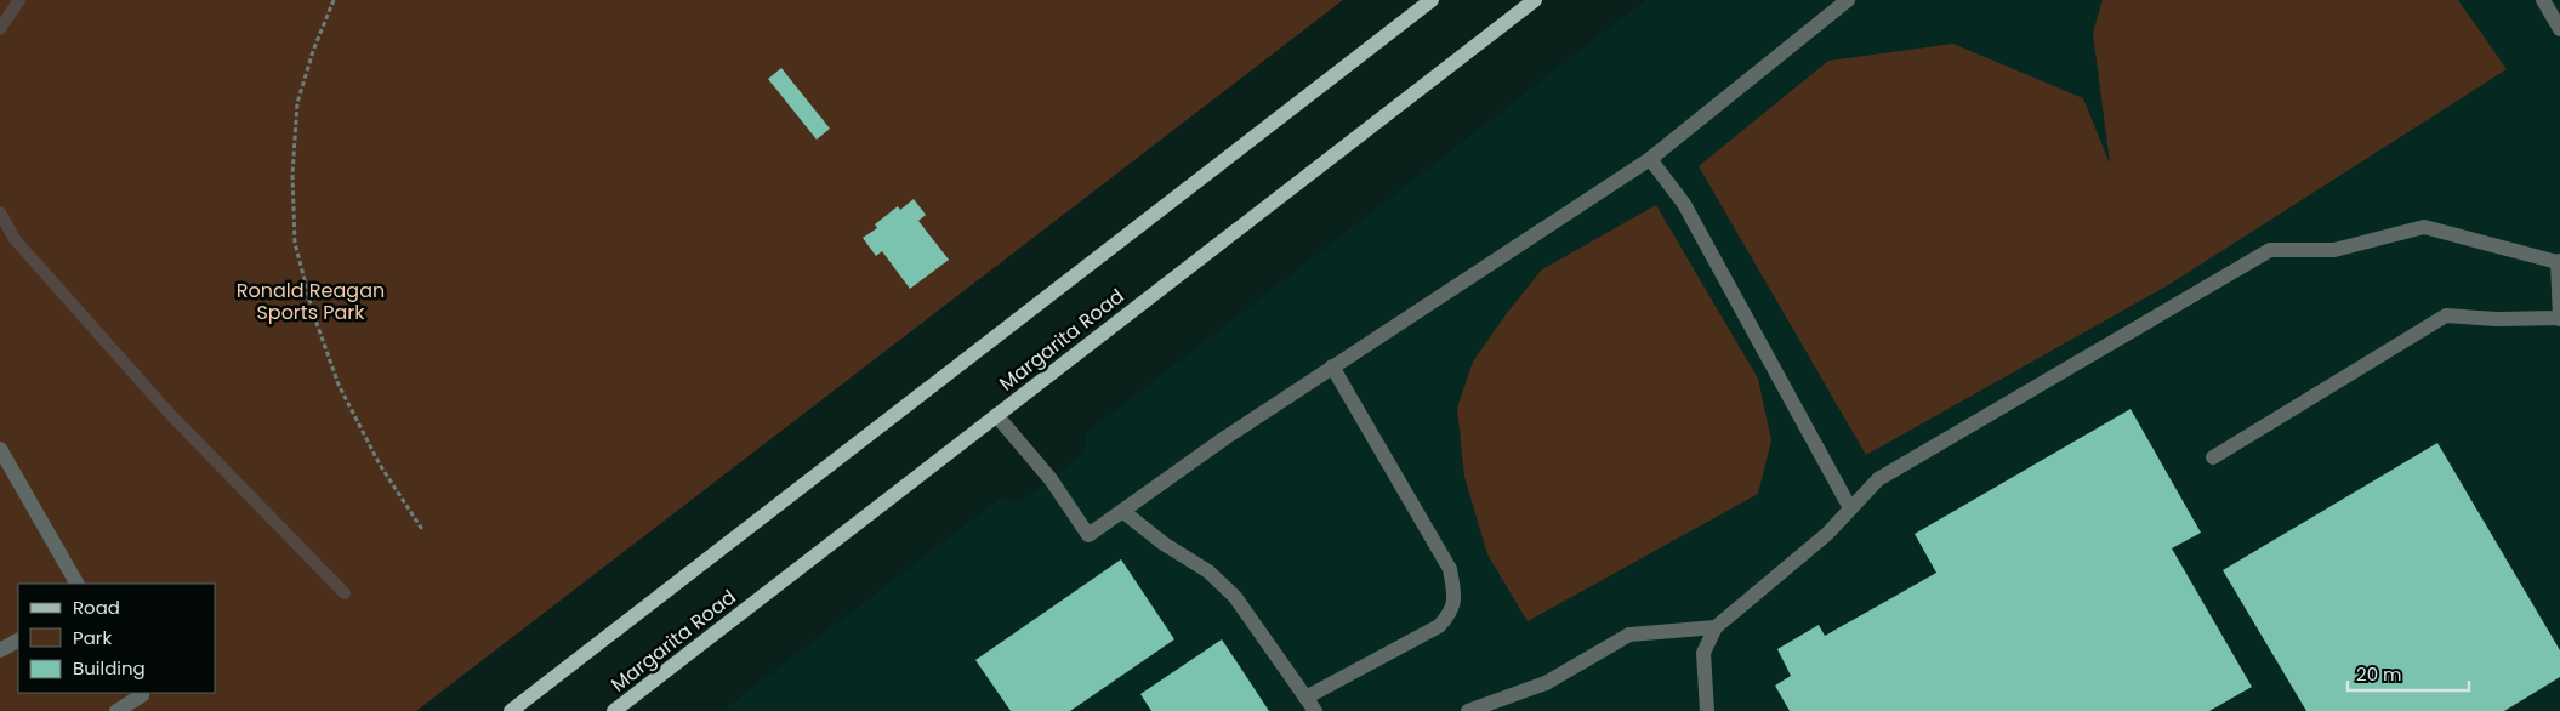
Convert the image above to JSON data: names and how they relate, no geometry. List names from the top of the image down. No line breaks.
{"streets":{"main road":["Margarita Road"]},"parks":["Ronald Reagan Sports Park"],"legend":["Road","Park","Building"],"scale_bar":"20 m"}
